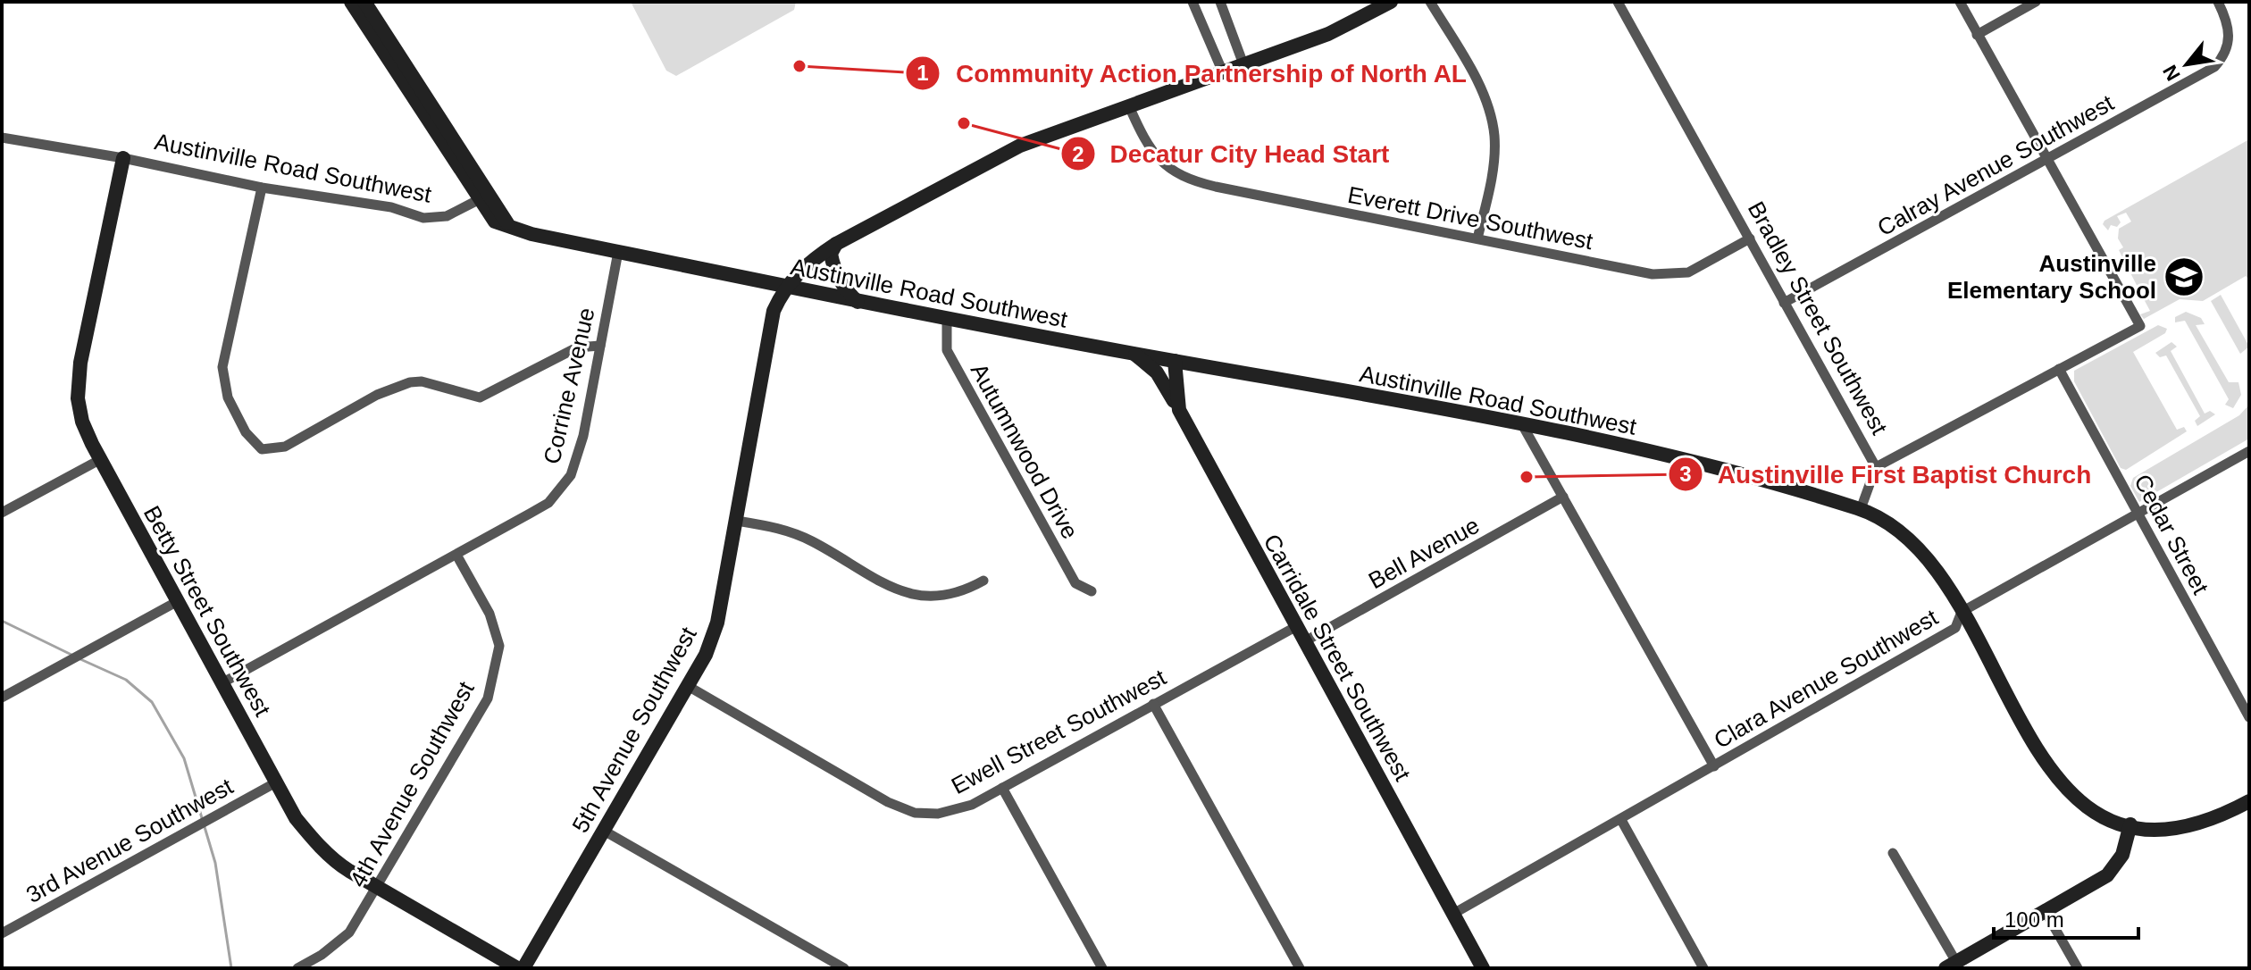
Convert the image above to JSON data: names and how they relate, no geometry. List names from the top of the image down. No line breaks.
{"streets":{"street":["Calray Avenue Southwest","Austinville Road Southwest","Everett Drive Southwest","Bradley Street Southwest","Corrine Avenue","Autumnwood Drive","Cedar Street","Bell Avenue","Betty Street Southwest","Carridale Street Southwest","Clara Avenue Southwest","5th Avenue Southwest","Ewell Street Southwest","4th Avenue Southwest","3rd Avenue Southwest"]},"crossings":[["Calray Avenue Southwest","Bradley Street Southwest"],["Austinville Road Southwest","Bradley Street Southwest"],["Austinville Road Southwest","Corrine Avenue"],["Austinville Road Southwest","Autumnwood Drive"],["Austinville Road Southwest","Betty Street Southwest"],["Austinville Road Southwest","Carridale Street Southwest"],["Austinville Road Southwest","5th Avenue Southwest"],["Everett Drive Southwest","Bradley Street Southwest"],["Corrine Avenue","Betty Street Southwest"],["Corrine Avenue","4th Avenue Southwest"],["Cedar Street","Clara Avenue Southwest"],["Bell Avenue","Carridale Street Southwest"],["Betty Street Southwest","4th Avenue Southwest"],["Betty Street Southwest","3rd Avenue Southwest"],["Carridale Street Southwest","Clara Avenue Southwest"],["Carridale Street Southwest","Ewell Street Southwest"],["5th Avenue Southwest","Ewell Street Southwest"]],"places":{"other":["Community Action Partnership of North AL","Decatur City Head Start","Austinville First Baptist Church"],"school or university":["Austinville Elementary School"]},"scale_bar":"100 m","north":"bottom left"}
